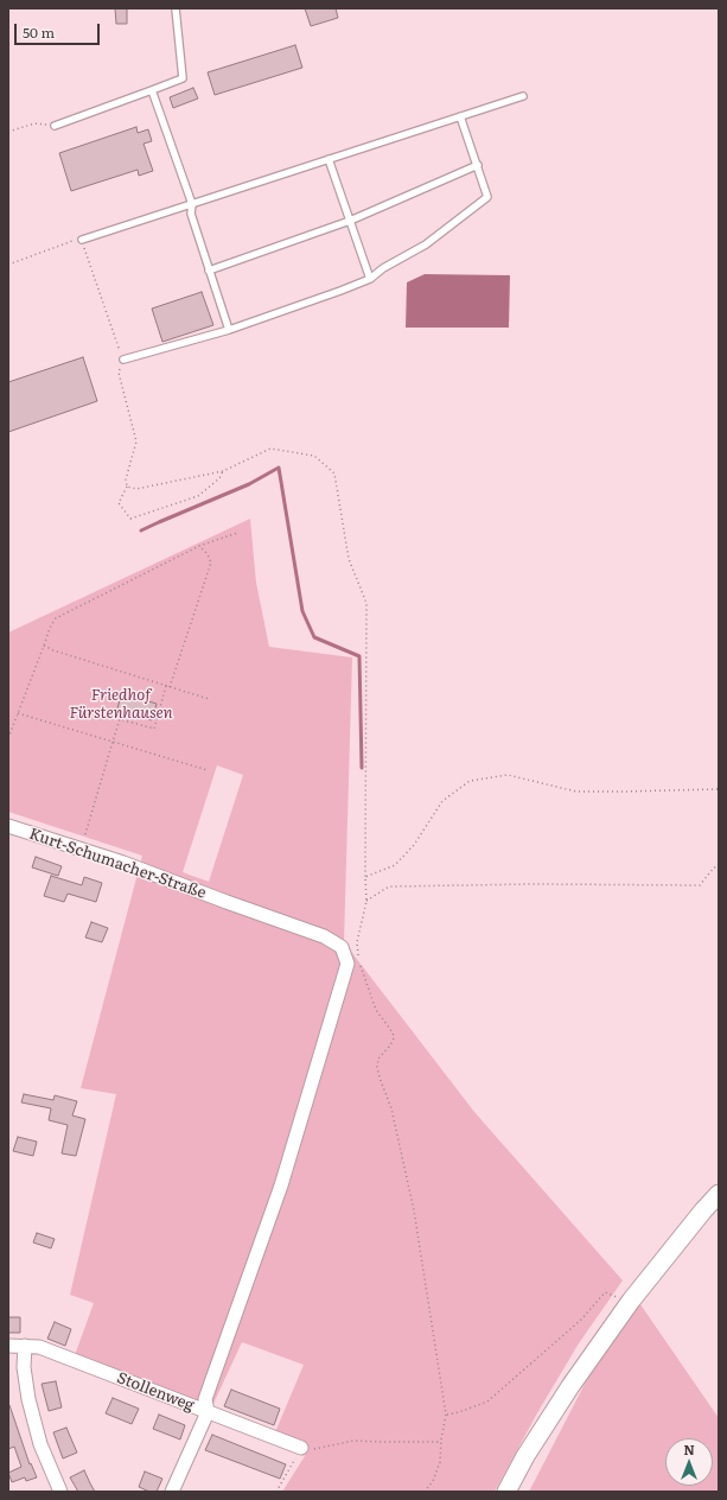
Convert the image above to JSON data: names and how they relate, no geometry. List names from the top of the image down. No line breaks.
{"streets":{"street":["Kurt-Schumacher-Straße","Stollenweg"]},"crossings":[["Kurt-Schumacher-Straße","Stollenweg"]],"parks":["Friedhof Fürstenhausen"],"scale_bar":"50 m","north":"top"}
